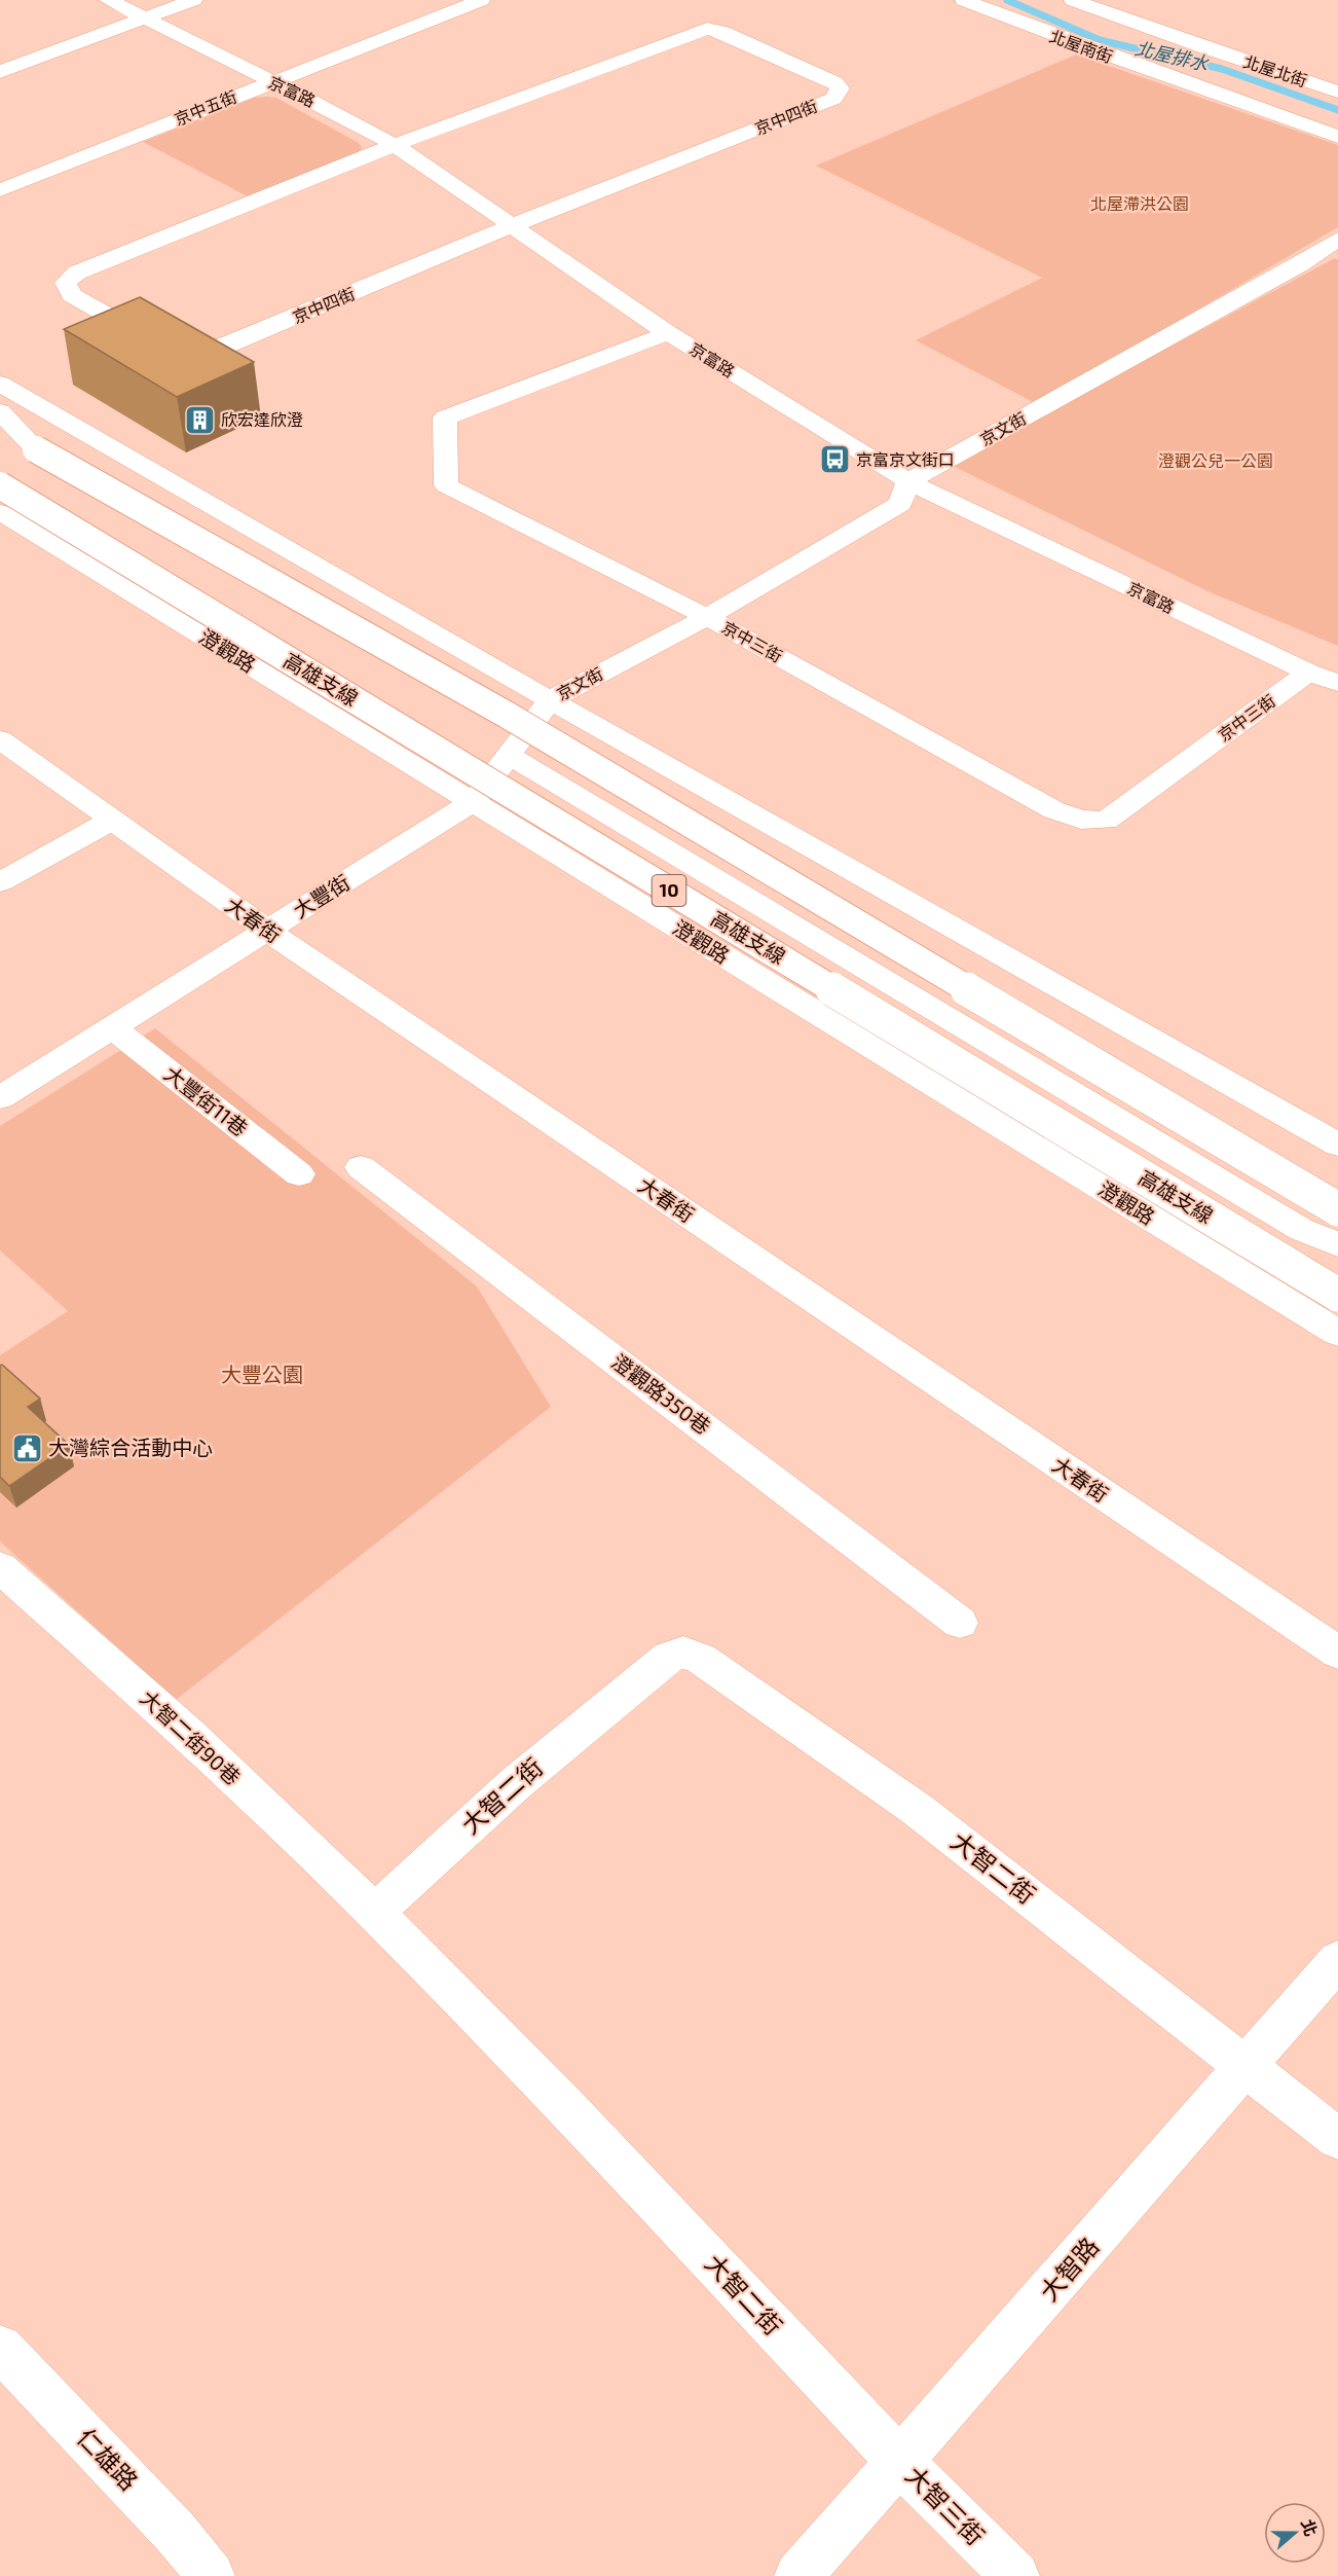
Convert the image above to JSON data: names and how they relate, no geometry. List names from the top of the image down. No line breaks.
{"streets":{"main road":["北屋南街","北屋北街","京富路","京中五街","京中四街","京文街","京中三街","澄觀路","高雄支線","10","大豐街","大春街","大豐街11巷","澄觀路350巷","大智二街90巷","大智二街","大智路","仁雄路","大智三街"]},"crossings":[["京富路","京中五街"],["京富路","京中四街"],["京富路","京文街"],["京富路","京中三街"],["京文街","京中三街"],["京文街","大豐街"],["澄觀路","大豐街"],["大豐街","大春街"],["大豐街","大豐街11巷"],["大智二街90巷","大智二街"],["大智二街","大智路"],["大智二街","大智三街"],["大智路","大智三街"]],"water":["北屋排水"],"parks":["北屋滯洪公園","澄觀公兒一公園","大豐公園"],"places":{"building":["欣宏達欣澄"],"bus stop":["京富京文街口"],"public building":["大灣綜合活動中心"]},"north":"right"}
